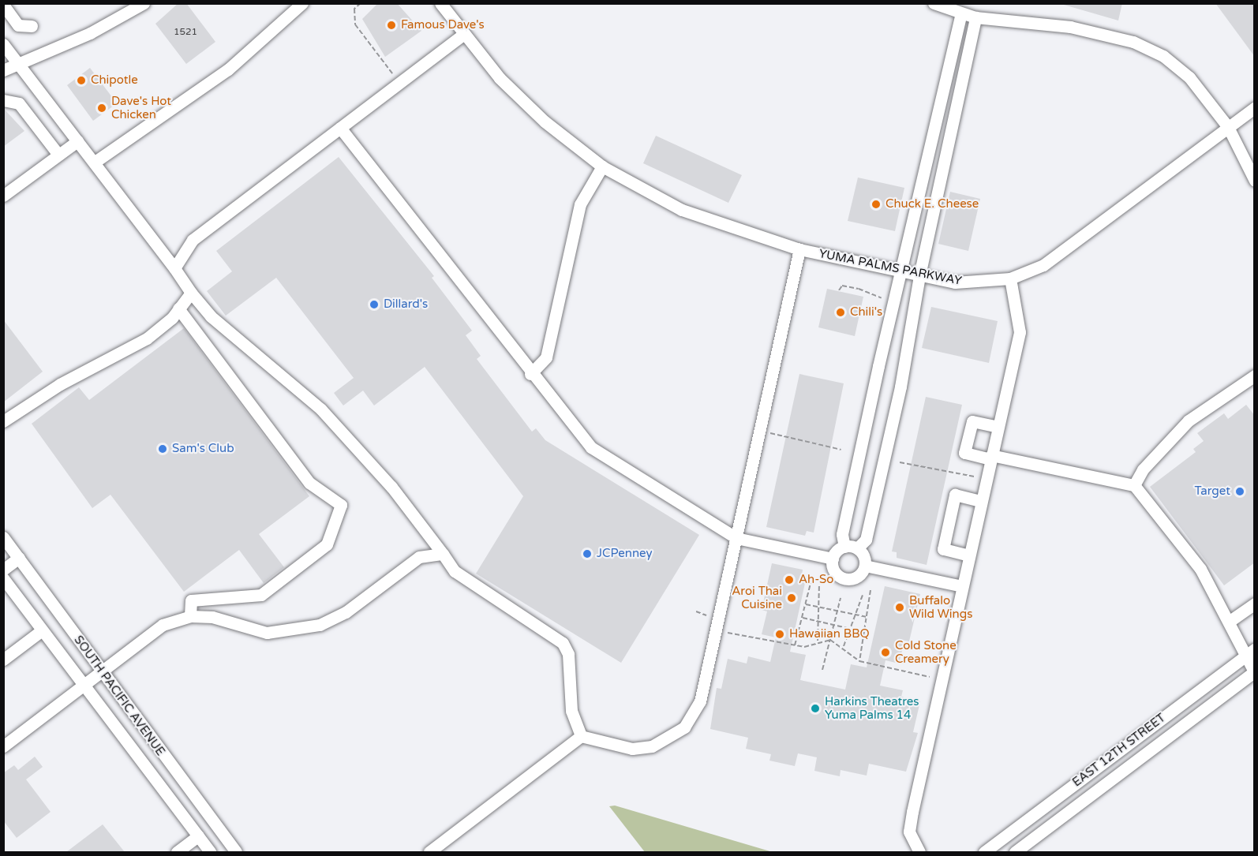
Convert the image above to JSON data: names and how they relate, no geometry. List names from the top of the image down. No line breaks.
{"streets":{"street":["YUMA PALMS PARKWAY","SOUTH PACIFIC AVENUE","EAST 12TH STREET"]},"places":["Famous Dave's","Chipotle","Dave's Hot Chicken","Chuck E. Cheese","Dillard's","Chili's","Sam's Club","Target","JCPenney","Ah-So","Aroi Thai Cuisine","Buffalo Wild Wings","Hawaiian BBQ","Cold Stone Creamery","Harkins Theatres Yuma Palms 14"],"house_numbers":["1521"]}
